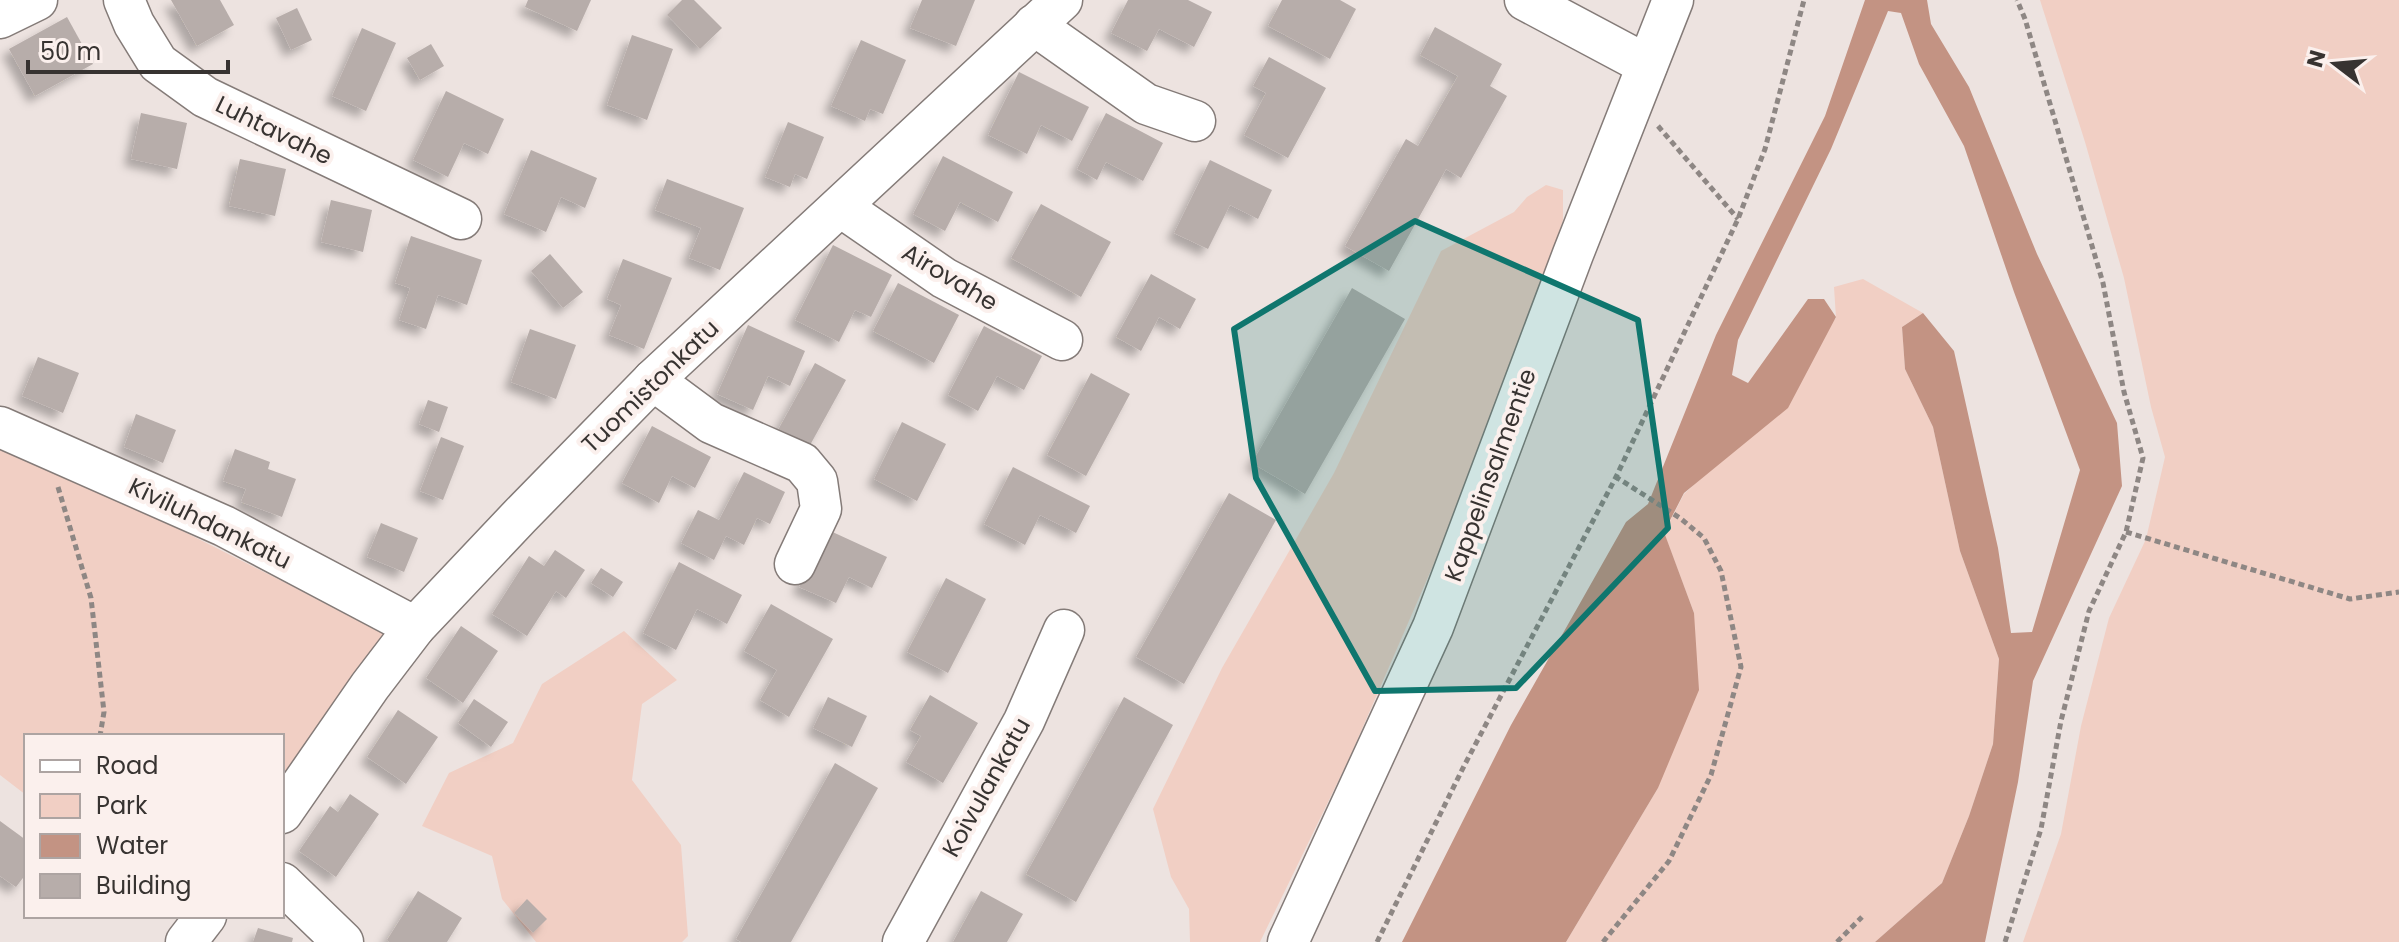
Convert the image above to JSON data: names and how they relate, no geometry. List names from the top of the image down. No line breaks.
{"streets":{"street":["Luhtavahe","Airovahe","Tuomistonkatu","Kappelinsalmentie","Kiviluhdankatu","Koivulankatu"]},"crossings":[["Airovahe","Tuomistonkatu"],["Tuomistonkatu","Kiviluhdankatu"]],"legend":["Road","Park","Water","Building"],"scale_bar":"50 m","north":"left"}
